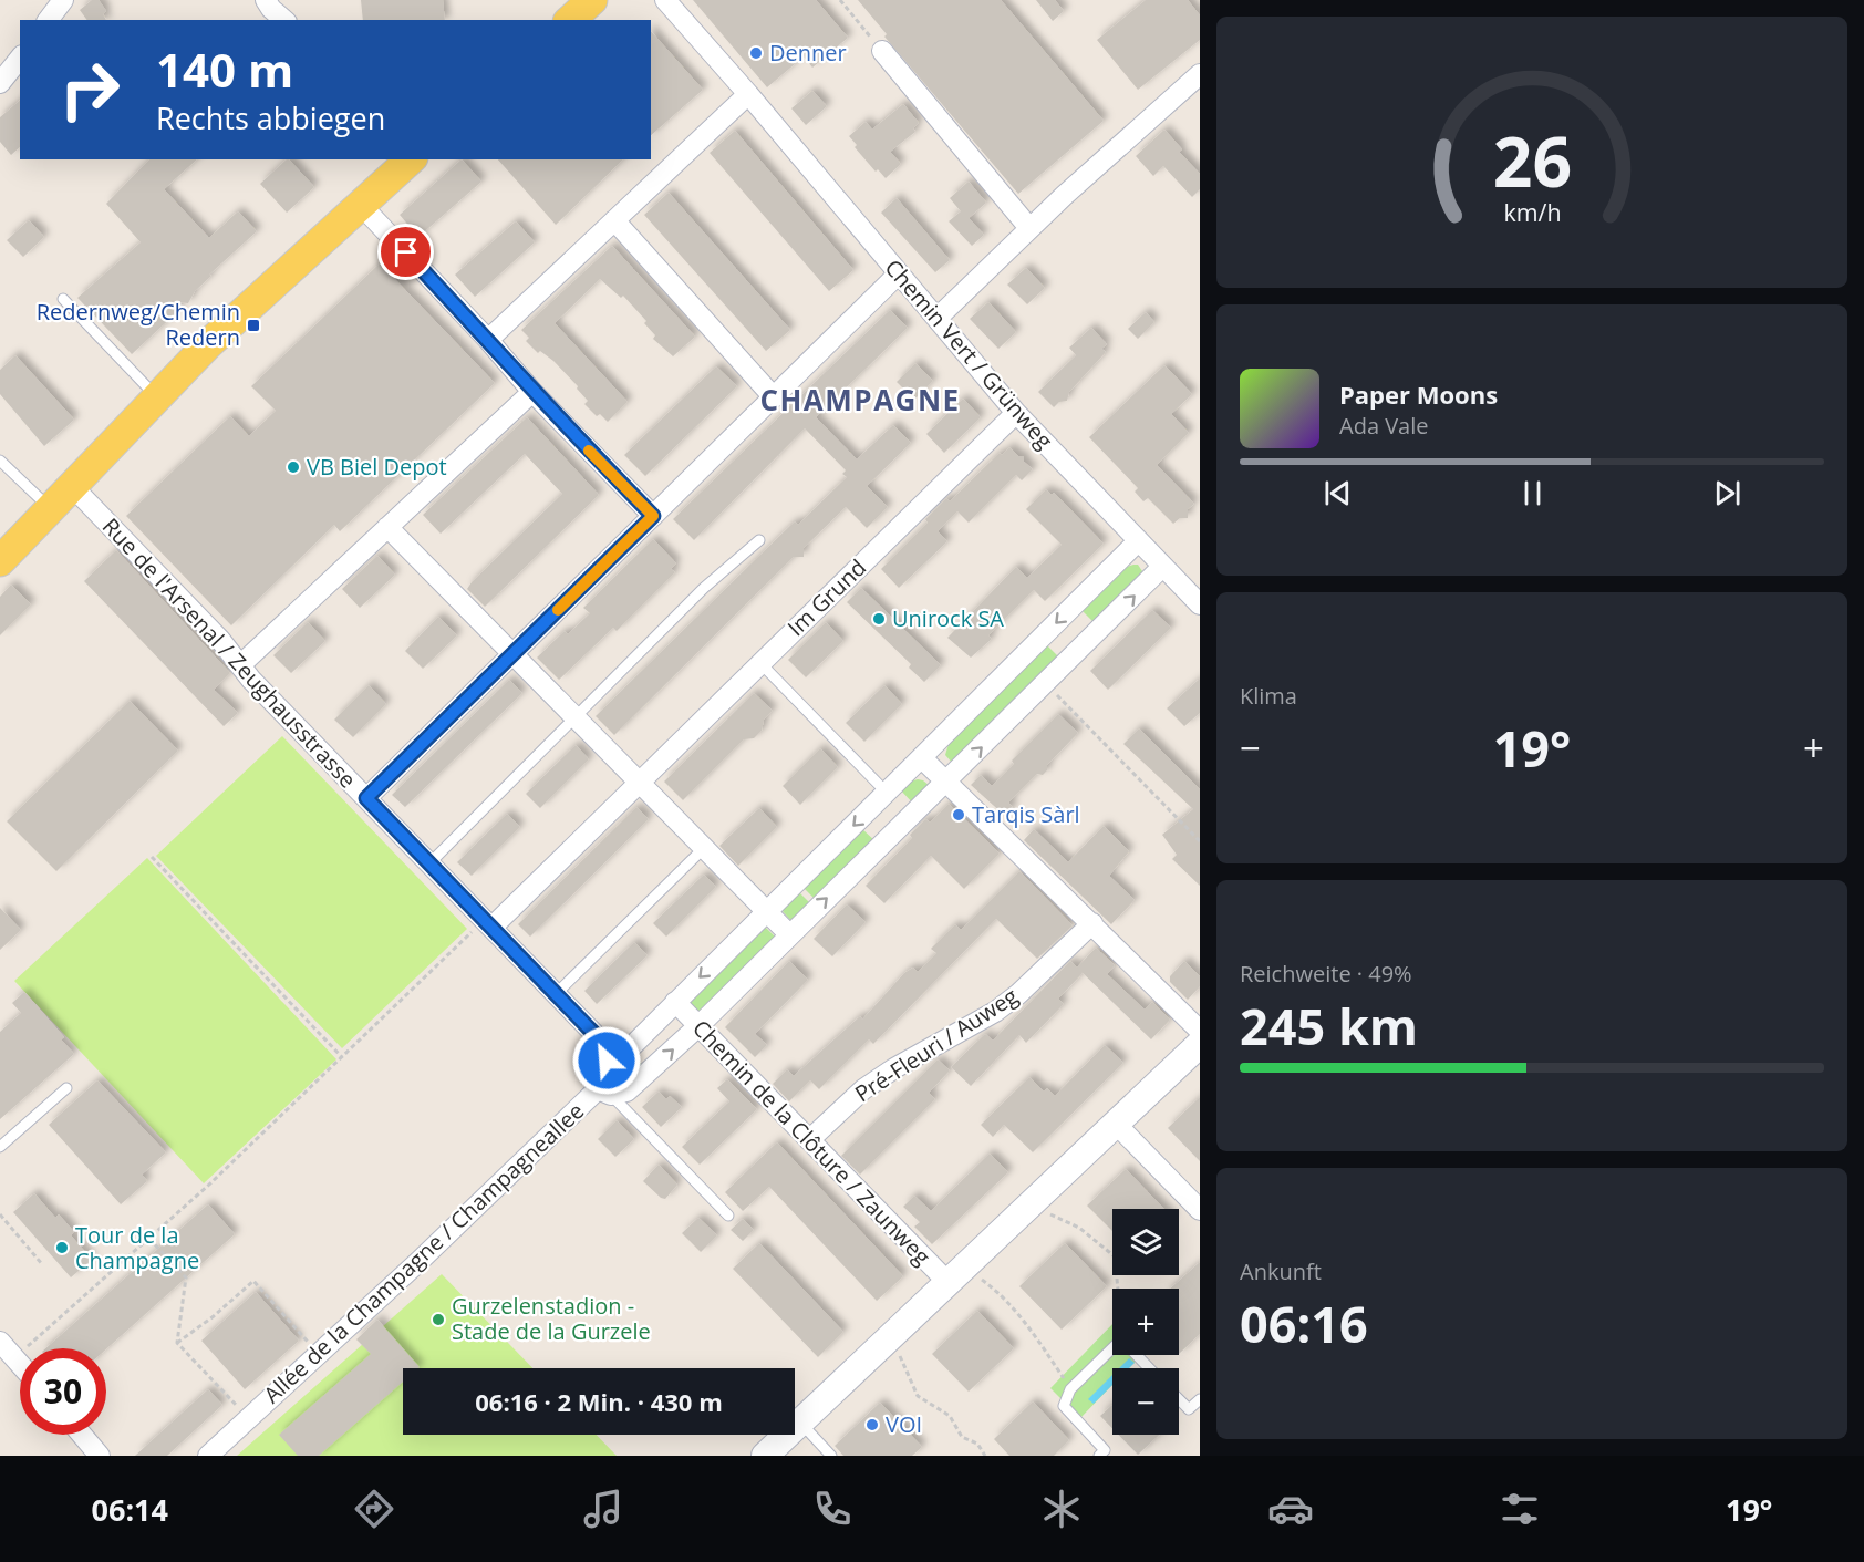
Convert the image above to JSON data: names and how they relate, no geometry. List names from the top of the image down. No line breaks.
{"streets":{"street":["Chemin Vert / Grünweg","Im Grund","Rue de l'Arsenal / Zeughausstrasse","Pré-Fleuri / Auweg","Chemin de la Clôture / Zaunweg","Allée de la Champagne / Champagneallee"]},"crossings":[["Chemin Vert / Grünweg","Im Grund"],["Chemin Vert / Grünweg","Allée de la Champagne / Champagneallee"],["Im Grund","Rue de l'Arsenal / Zeughausstrasse"],["Pré-Fleuri / Auweg","Chemin de la Clôture / Zaunweg"],["Chemin de la Clôture / Zaunweg","Allée de la Champagne / Champagneallee"]],"districts":["CHAMPAGNE"],"places":{"other":["Denner","VB Biel Depot","Unirock SA","Tarqis Sàrl","Tour de la Champagne","Gurzelenstadion - Stade de la Gurzele","VOI"],"transit":["Redernweg/Chemin Redern"]},"page":{"turn":["140 m","Rechts abbiegen"],"song":["Paper Moons","Ada Vale"],"tile":["Klima",["Reichweite · 49%","245 km"],["Ankunft","06:16"]],"heat":["−","19°","+"],"map_buttons":["+","−"],"limit":"30","trip":"06:16 · 2 Min. · 430 m","tabs":["06:14","19°"],"gauge":["26","km/h"]}}
